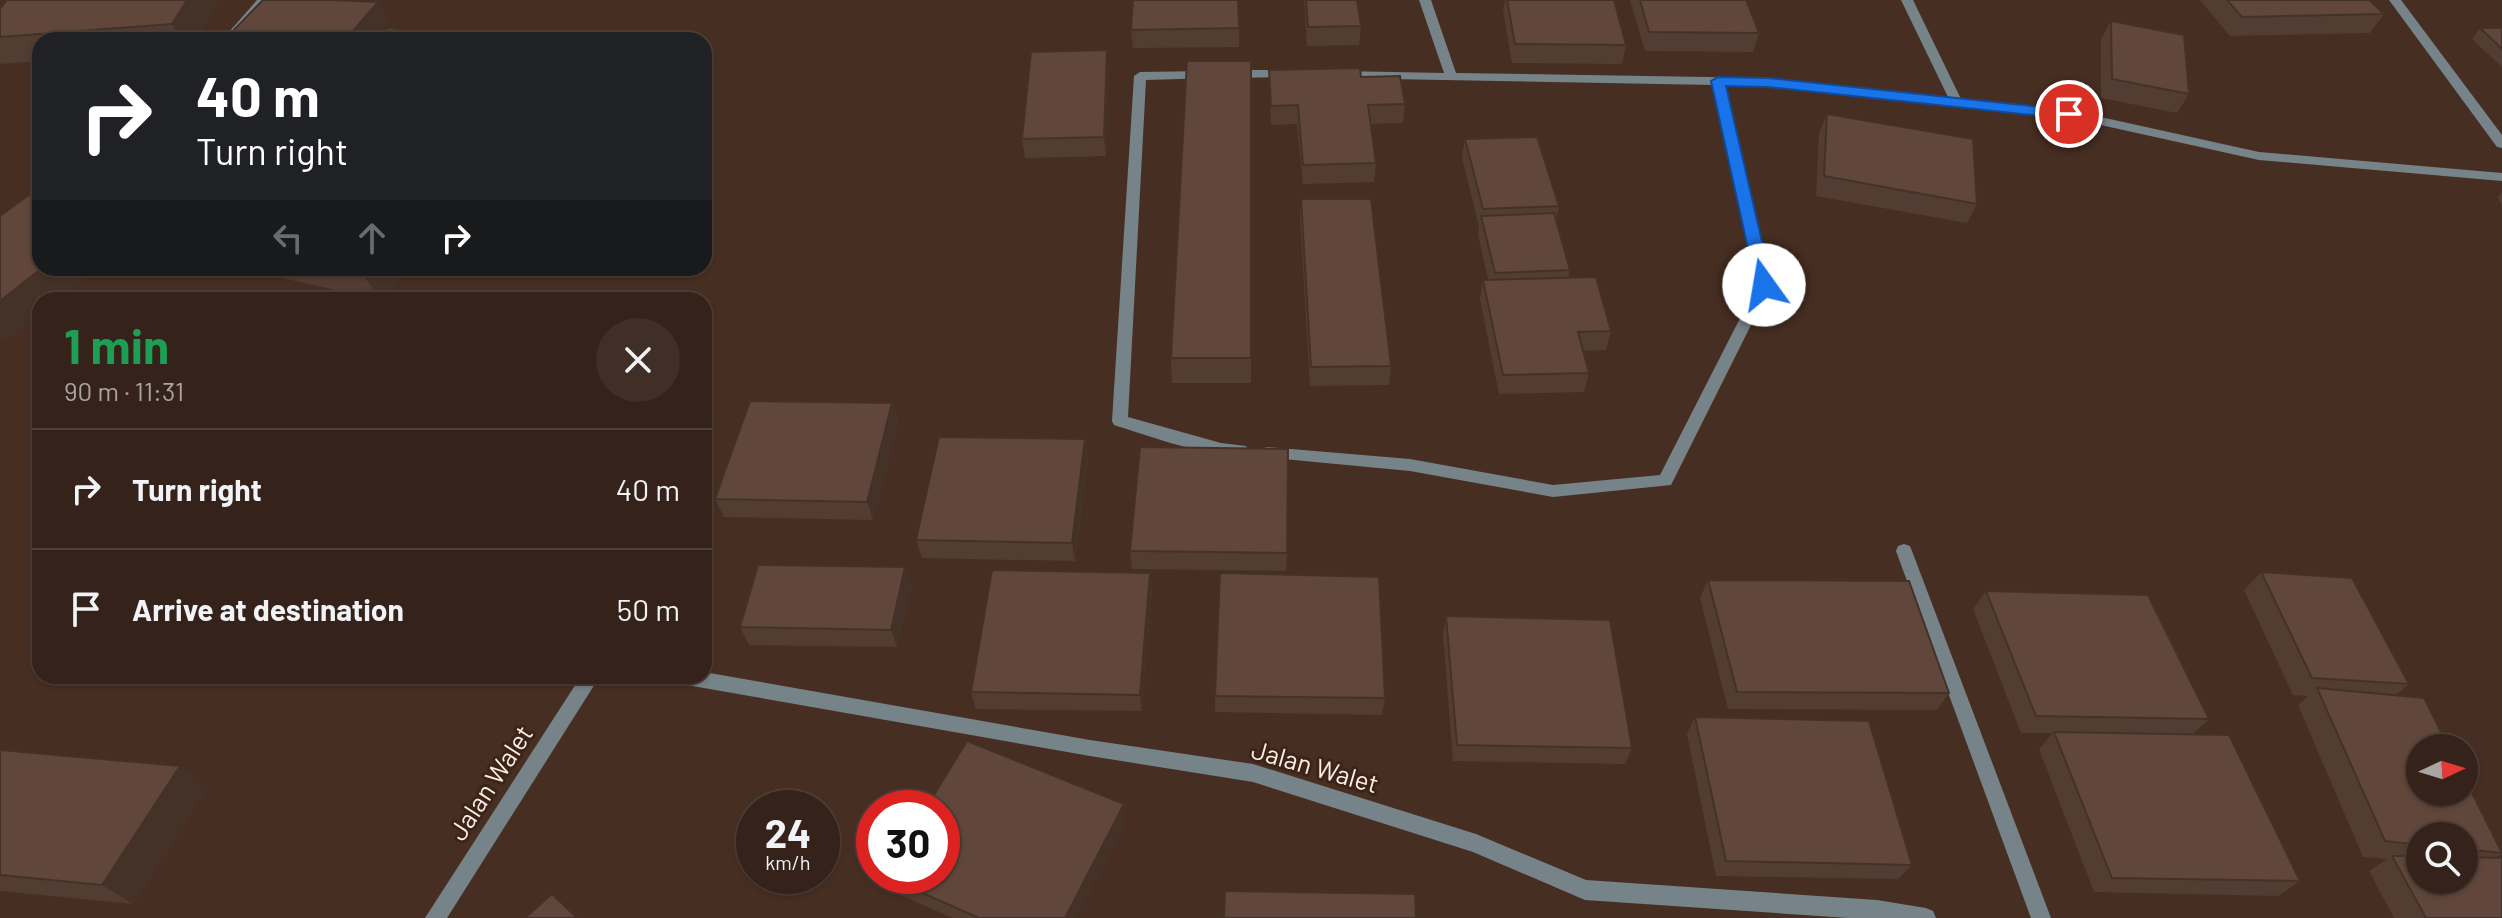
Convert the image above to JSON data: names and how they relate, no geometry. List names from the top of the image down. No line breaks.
{"streets":{"street":["Jalan Walet"]},"north":"right","page":{"turn":["40 m","Turn right"],"heading":["1 min","90 m · 11:31"],"list":[{"name":"Turn right","value":"40 m"},{"name":"Arrive at destination","value":"50 m"}],"speed":"24 km/h","limit":"30"}}
